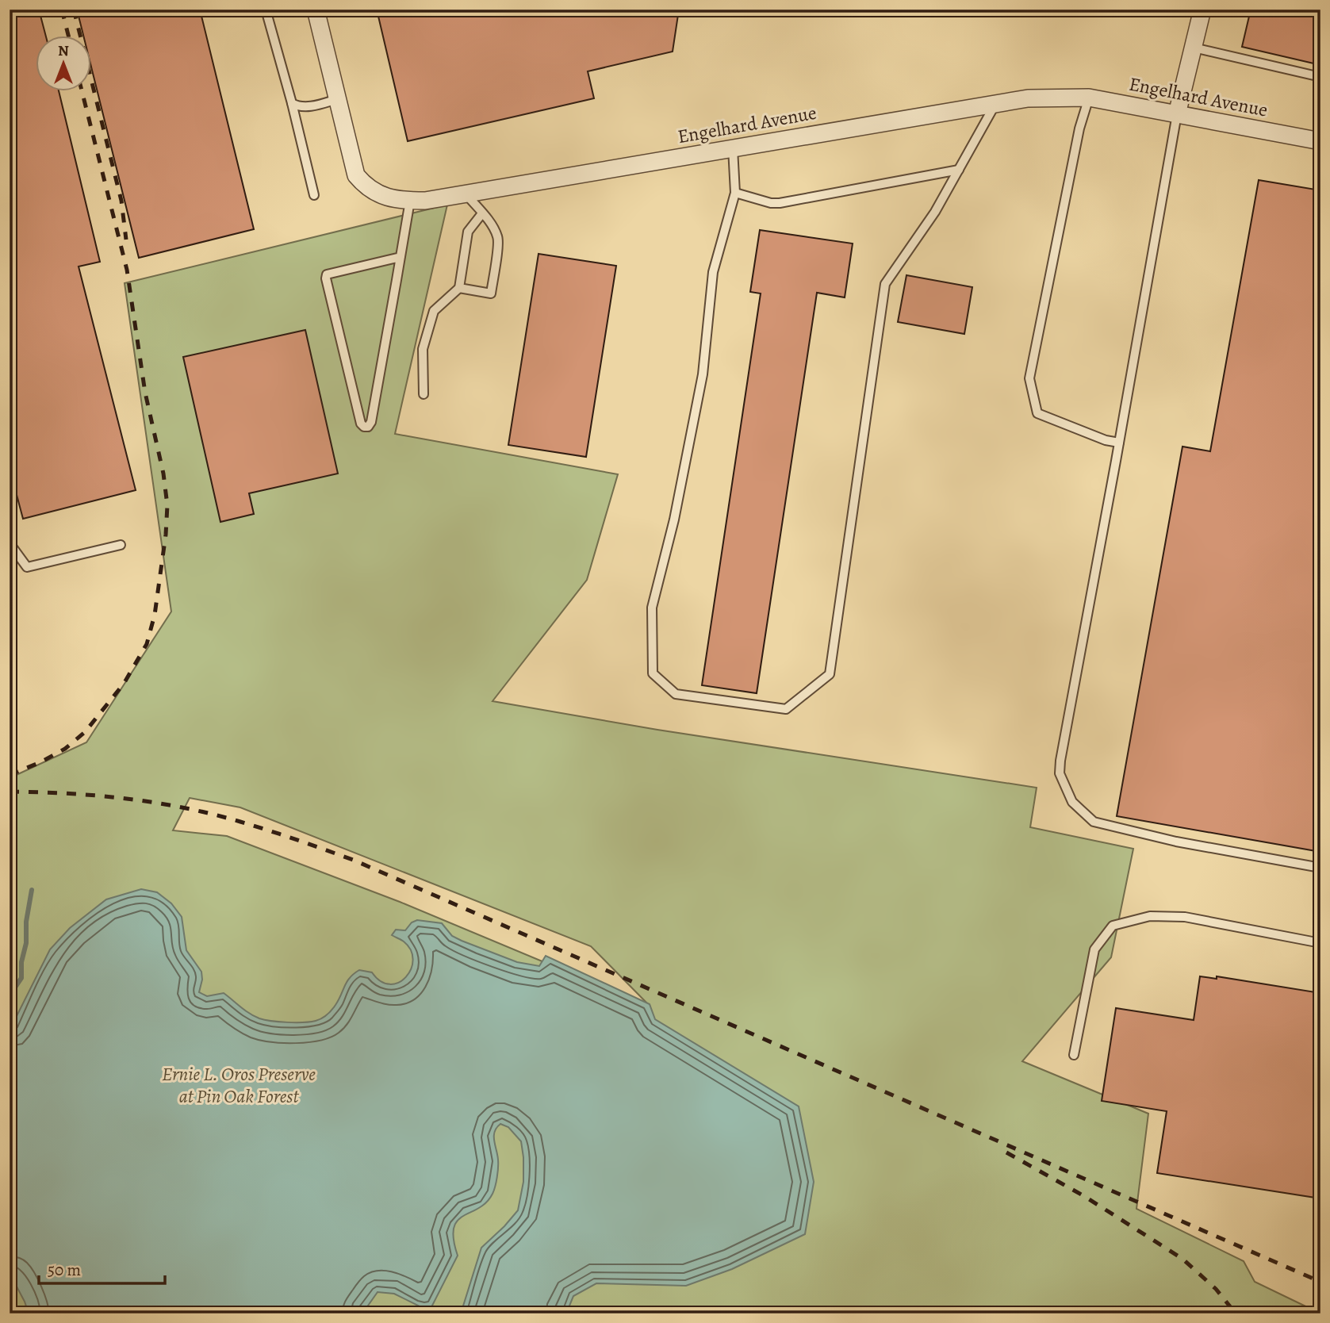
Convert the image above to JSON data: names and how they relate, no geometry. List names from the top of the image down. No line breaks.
{"streets":{"street":["Engelhard Avenue"]},"parks":["Ernie L. Oros Preserve at Pin Oak Forest"],"scale_bar":"50 m","north":"top"}
